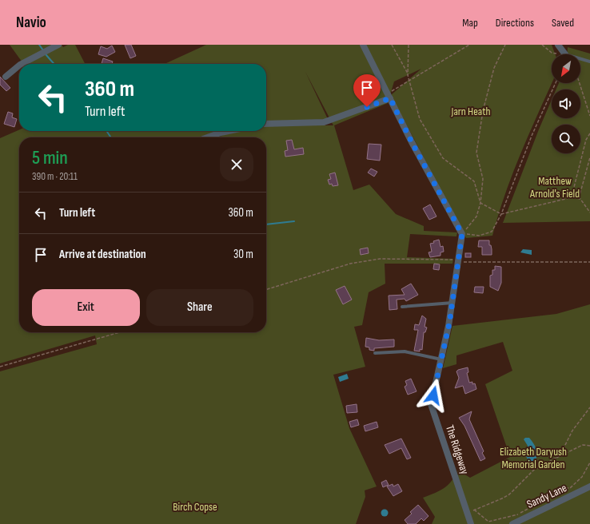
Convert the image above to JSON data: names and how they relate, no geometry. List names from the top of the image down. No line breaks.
{"streets":{"street":["The Ridgeway","Sandy Lane"]},"parks":["Jarn Heath","Matthew Arnold's Field","Elizabeth Daryush Memorial Garden","Birch Copse"],"north":"bottom left","page":{"header":"Navio","nav":["Map","Directions","Saved"],"turn":["360 m","Turn left"],"heading":["5 min","390 m · 20:11"],"list":[{"name":"Turn left","value":"360 m"},{"name":"Arrive at destination","value":"30 m"}],"buttons":["Exit","Share"]}}
